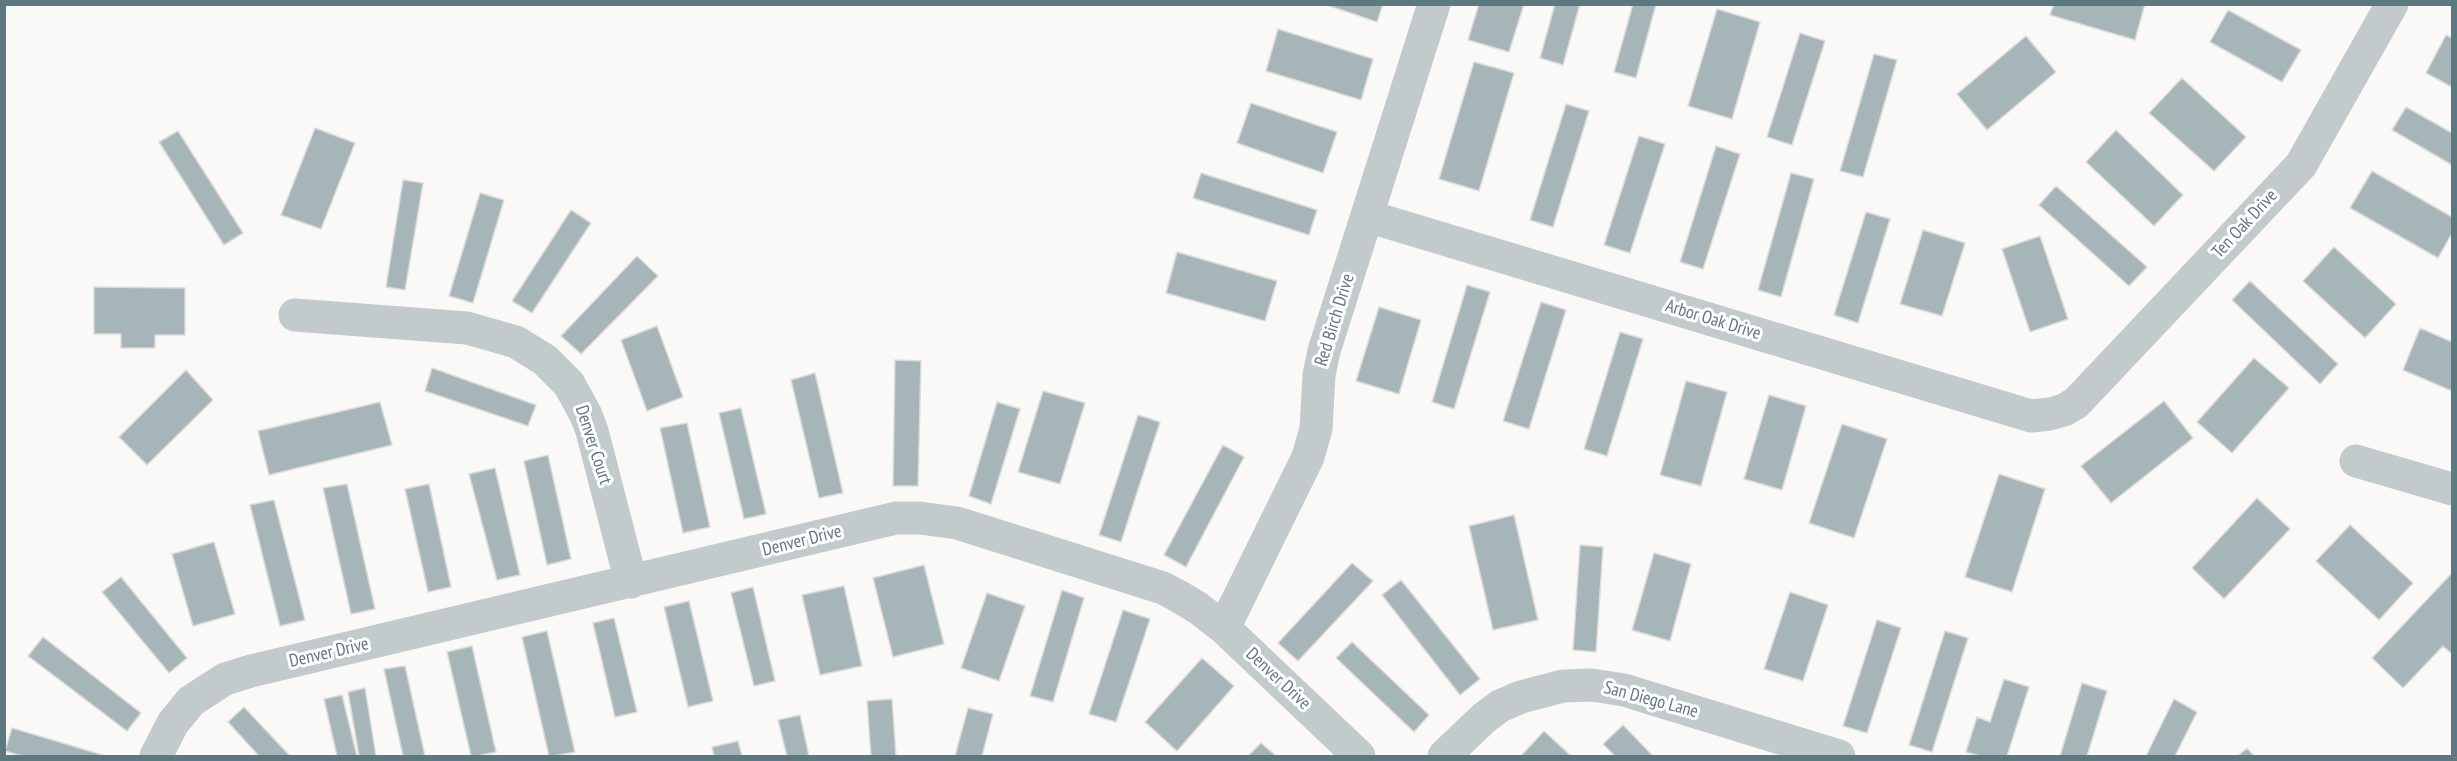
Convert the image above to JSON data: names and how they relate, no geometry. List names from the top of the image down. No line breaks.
{"streets":{"street":["Ten Oak Drive","Red Birch Drive","Arbor Oak Drive","Denver Court","Denver Drive","San Diego Lane"]},"crossings":[["Ten Oak Drive","Arbor Oak Drive"],["Red Birch Drive","Arbor Oak Drive"],["Red Birch Drive","Denver Drive"],["Denver Court","Denver Drive"]]}
